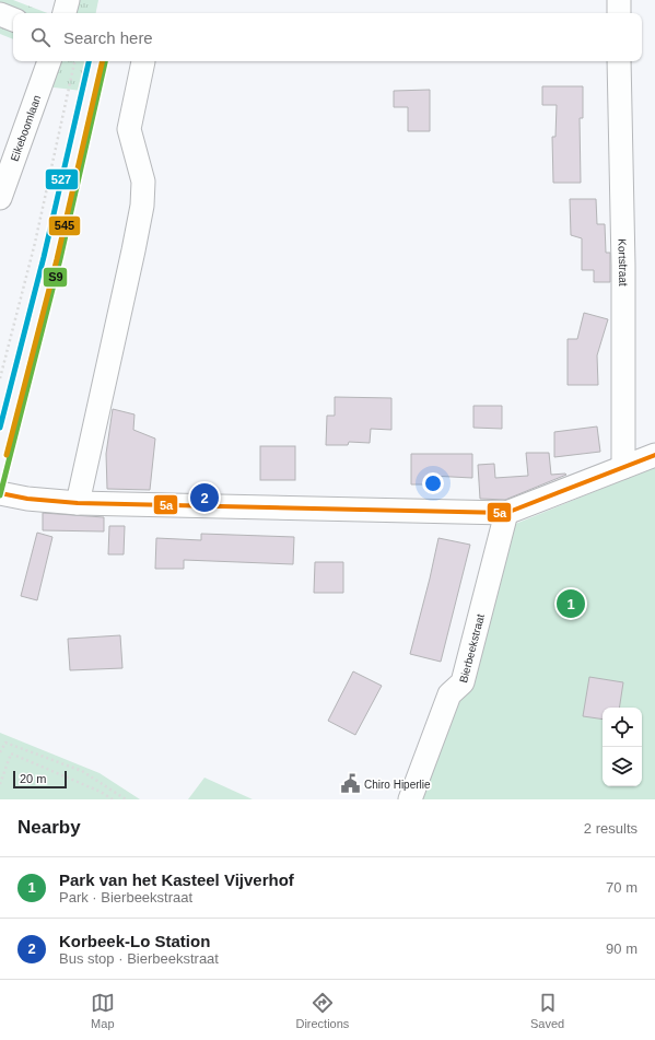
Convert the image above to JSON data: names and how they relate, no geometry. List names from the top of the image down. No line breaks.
{"streets":{"street":["Eikeboomlaan","Kortstraat","Bierbeekstraat"]},"places":{"public building":["Chiro Hiperlie"]},"lines":["transit line S9","transit line 545","transit line 527","transit line 5a"],"scale_bar":"20 m","page":{"search":"Search here","pins":["2","1"],"scale":"20 m","heading":["Nearby","2 results"],"list":[{"mark":"1","name":"Park van het Kasteel Vijverhof","note":"Park · Bierbeekstraat","value":"70 m"},{"mark":"2","name":"Korbeek-Lo Station","note":"Bus stop · Bierbeekstraat","value":"90 m"}],"nav":["Map","Directions","Saved"]}}
